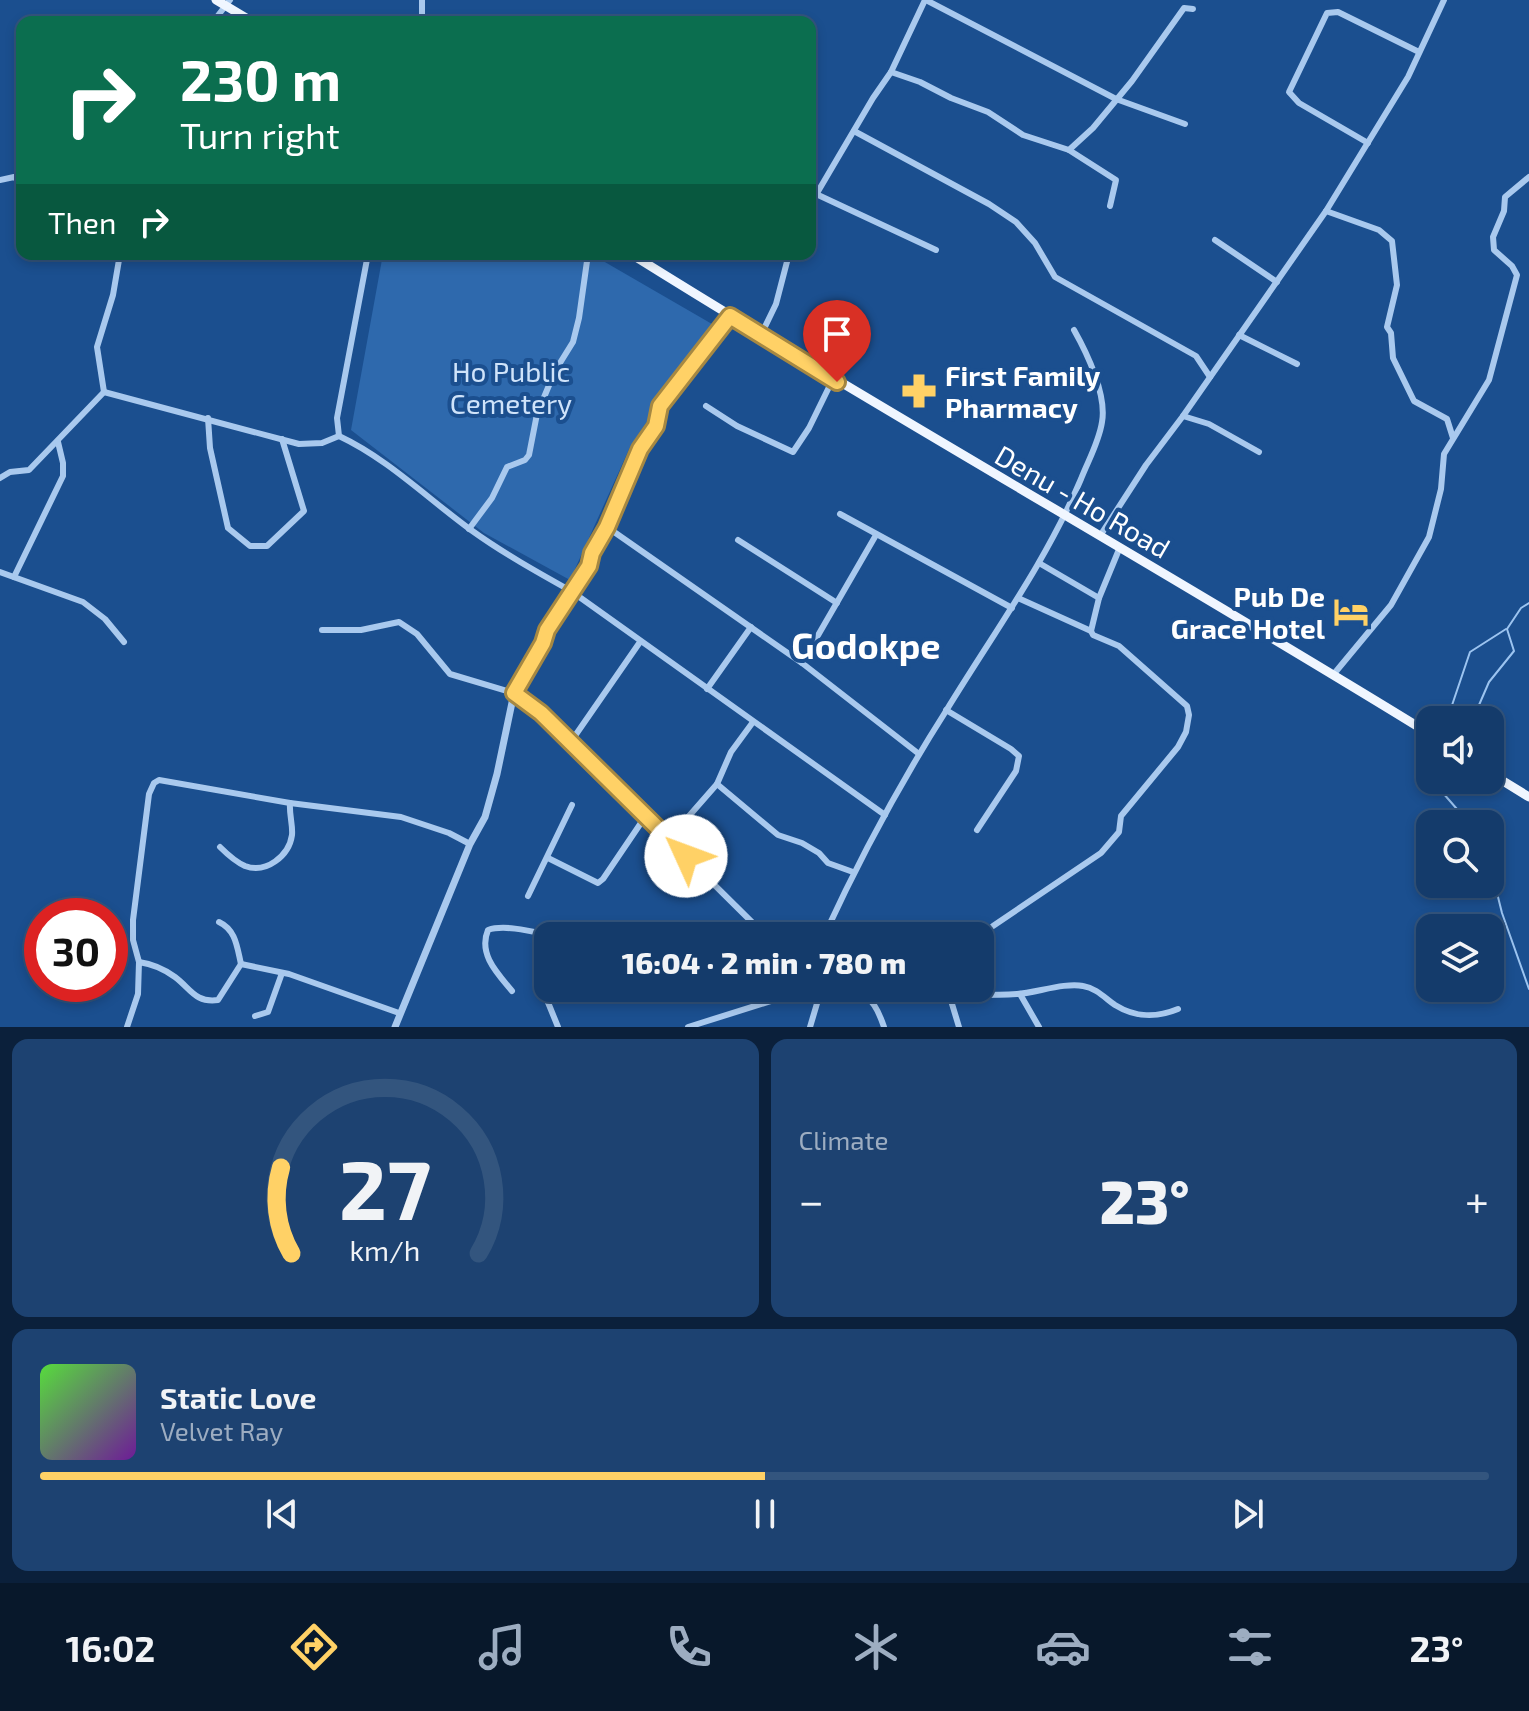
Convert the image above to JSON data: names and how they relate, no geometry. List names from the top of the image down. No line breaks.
{"streets":{"main road":["Denu - Ho Road"]},"districts":["Godokpe"],"parks":["Ho Public Cemetery"],"places":{"pharmacy":["First Family Pharmacy"],"hotel":["Pub De Grace Hotel"]},"page":{"turn":["230 m","Turn right"],"then":"Then","limit":"30","trip":"16:04 · 2 min · 780 m","tile":"Climate","heat":["−","23°","+"],"song":["Static Love","Velvet Ray"],"tabs":["16:02","23°"],"gauge":["27","km/h"]}}
